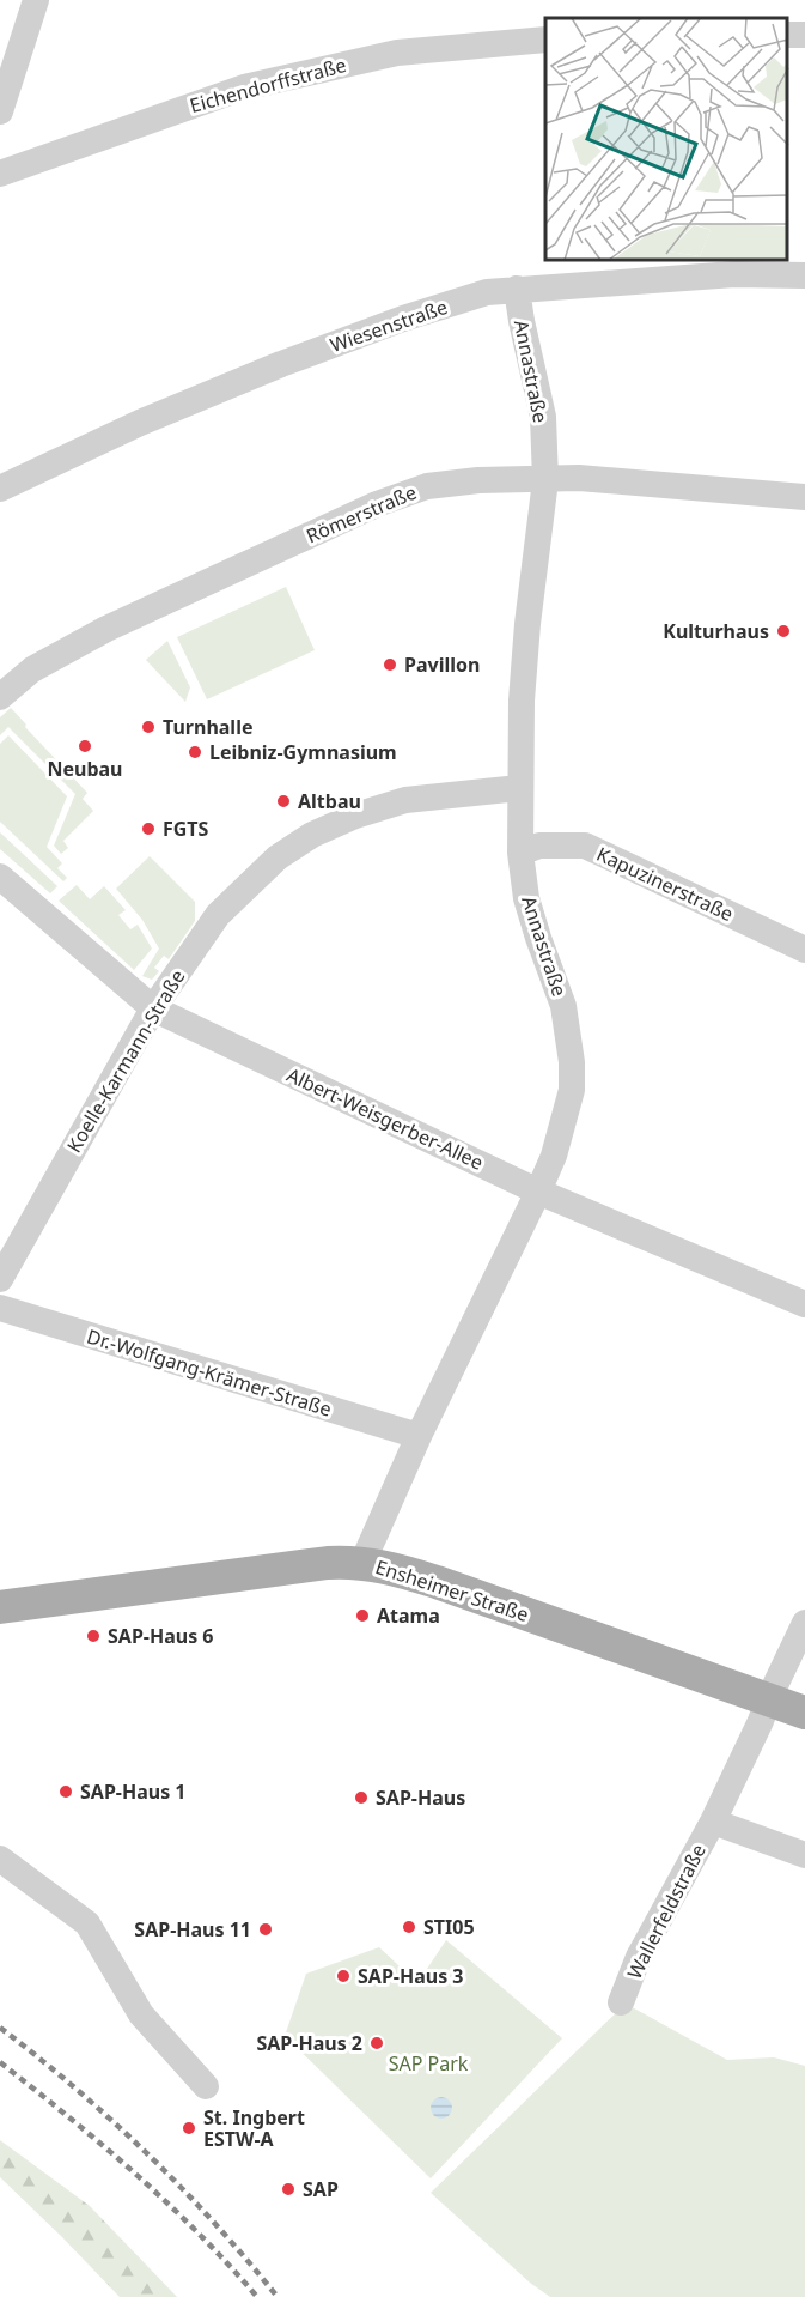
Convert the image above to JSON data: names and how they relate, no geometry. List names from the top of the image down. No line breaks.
{"streets":{"main road":["Ensheimer Straße"],"street":["Eichendorffstraße","Wiesenstraße","Annastraße","Römerstraße","Kapuzinerstraße","Koelle-Karmann-Straße","Albert-Weisgerber-Allee","Dr.-Wolfgang-Krämer-Straße","Wallerfeldstraße"]},"crossings":[["Wiesenstraße","Annastraße"],["Annastraße","Römerstraße"],["Annastraße","Kapuzinerstraße"],["Annastraße","Koelle-Karmann-Straße"],["Annastraße","Albert-Weisgerber-Allee"],["Annastraße","Dr.-Wolfgang-Krämer-Straße"],["Annastraße","Ensheimer Straße"],["Koelle-Karmann-Straße","Albert-Weisgerber-Allee"],["Ensheimer Straße","Wallerfeldstraße"]],"parks":["SAP Park"],"places":["Kulturhaus","Pavillon","Turnhalle","Neubau","Leibniz-Gymnasium","Altbau","FGTS","Atama","SAP-Haus 6","SAP-Haus 1","SAP-Haus","STI05","SAP-Haus 11","SAP-Haus 3","SAP-Haus 2","St. Ingbert ESTW-A","SAP"]}
